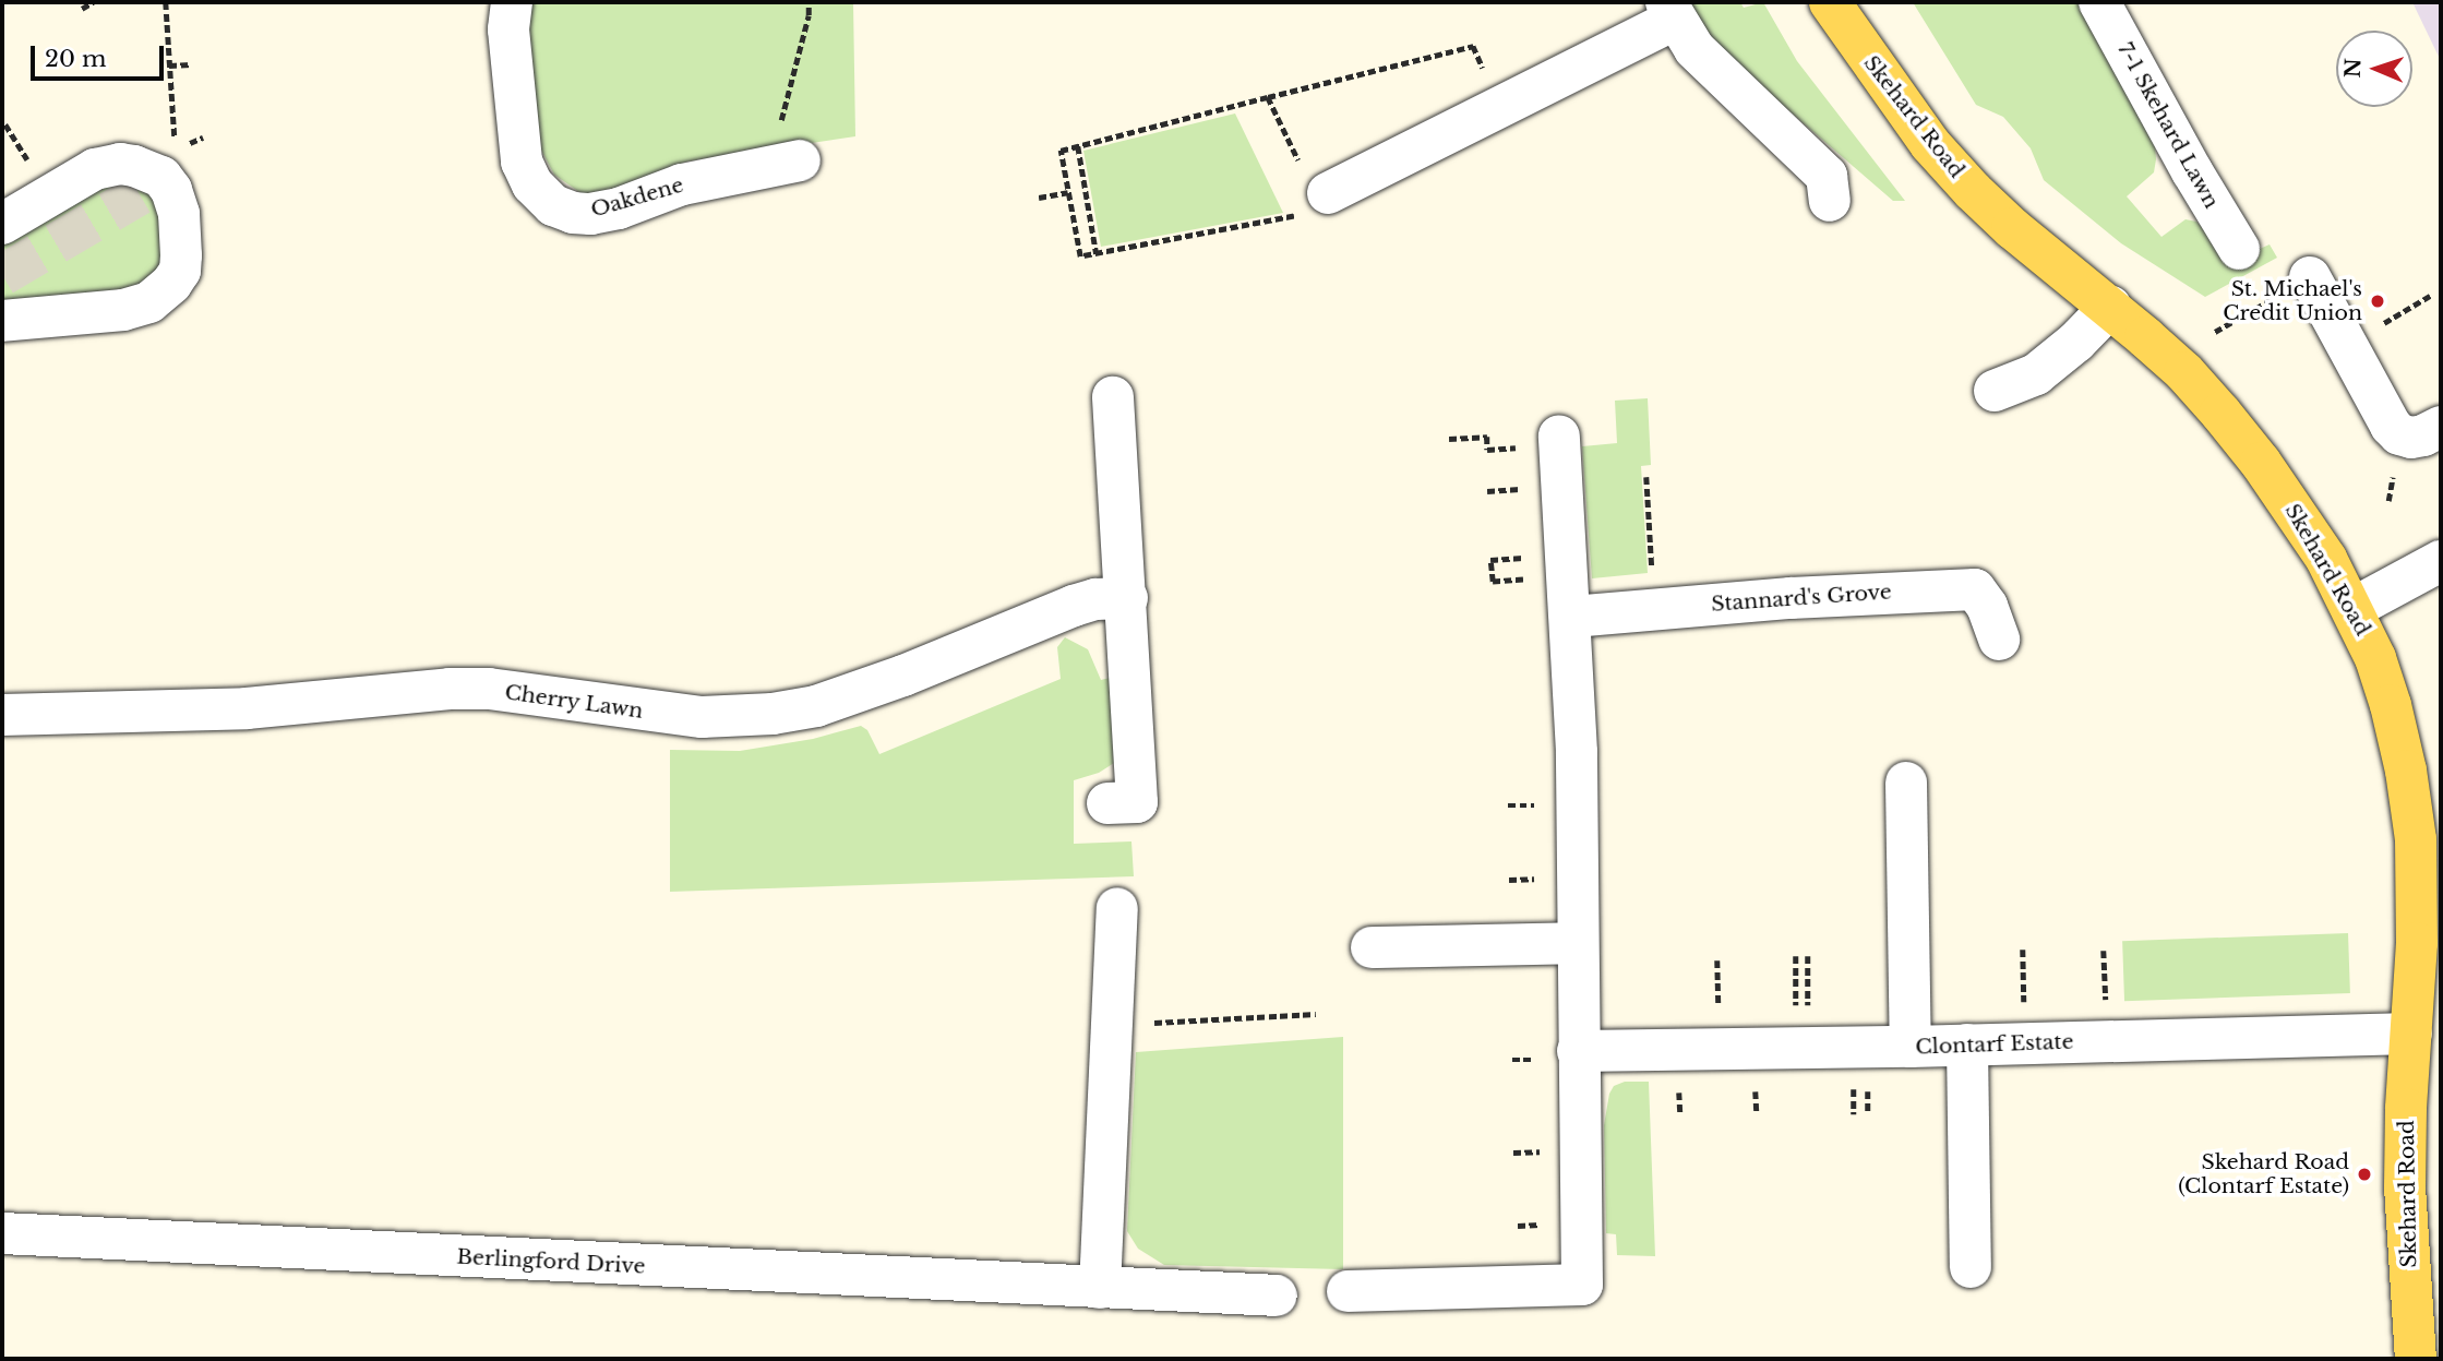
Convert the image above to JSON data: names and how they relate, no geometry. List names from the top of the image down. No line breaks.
{"streets":{"main road":["Skehard Road"],"street":["7-1 Skehard Lawn","Oakdene","Stannard's Grove","Cherry Lawn","Clontarf Estate","Berlingford Drive"]},"crossings":[["Skehard Road","Clontarf Estate"]],"places":["St. Michael's Credit Union","Skehard Road (Clontarf Estate)"],"scale_bar":"20 m","north":"left"}
